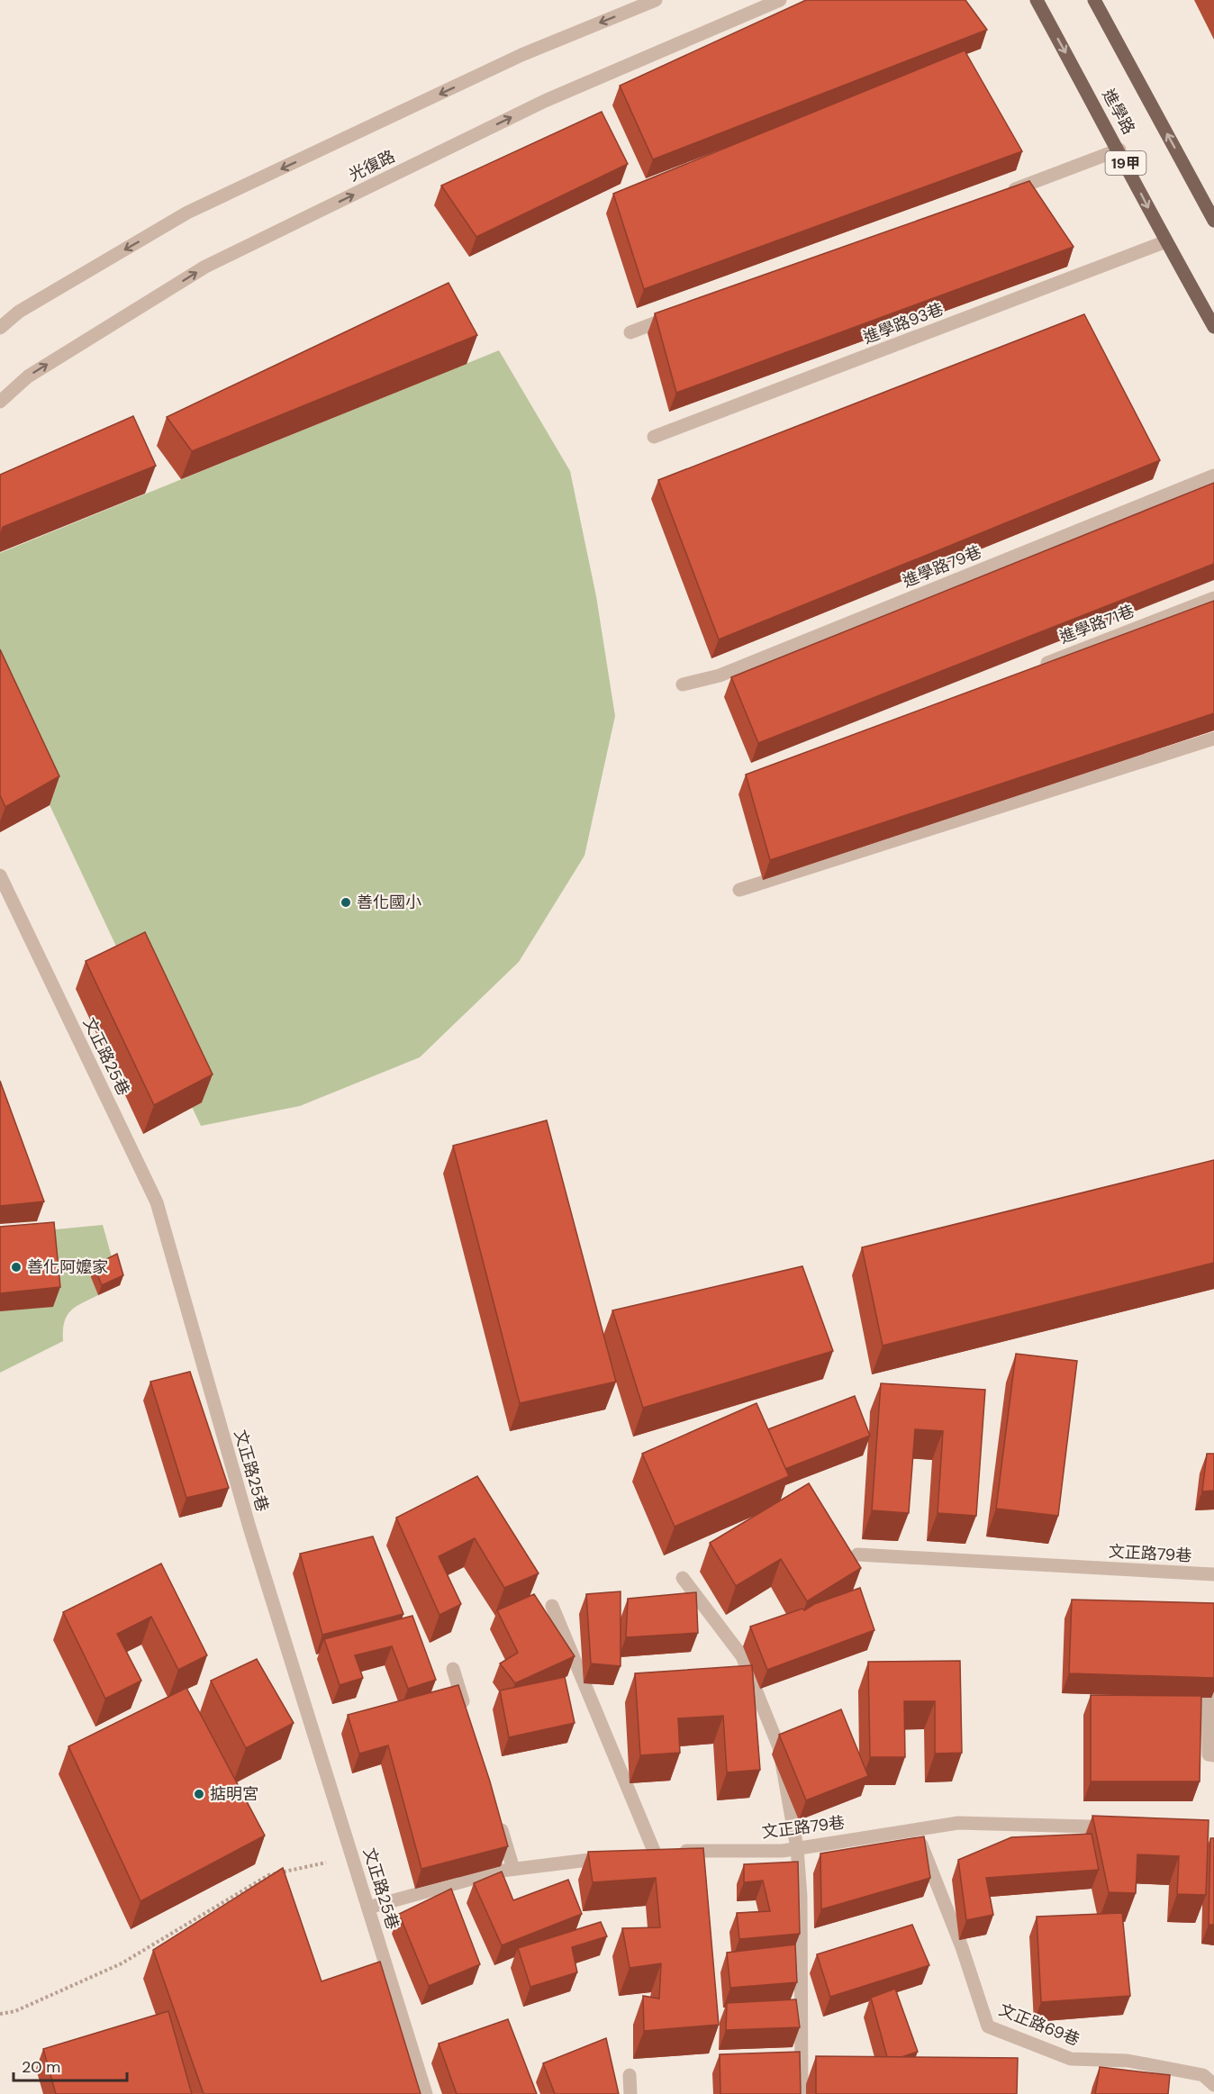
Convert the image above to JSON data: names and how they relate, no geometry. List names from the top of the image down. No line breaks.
{"streets":{"main road":["進學路","19甲"],"street":["光復路","進學路93巷","進學路79巷","進學路71巷","文正路25巷","文正路79巷","文正路69巷"]},"crossings":[["進學路","進學路93巷"],["文正路79巷","文正路69巷"]],"places":["善化國小","善化阿嬤家","掂明宮"],"scale_bar":"20 m"}
